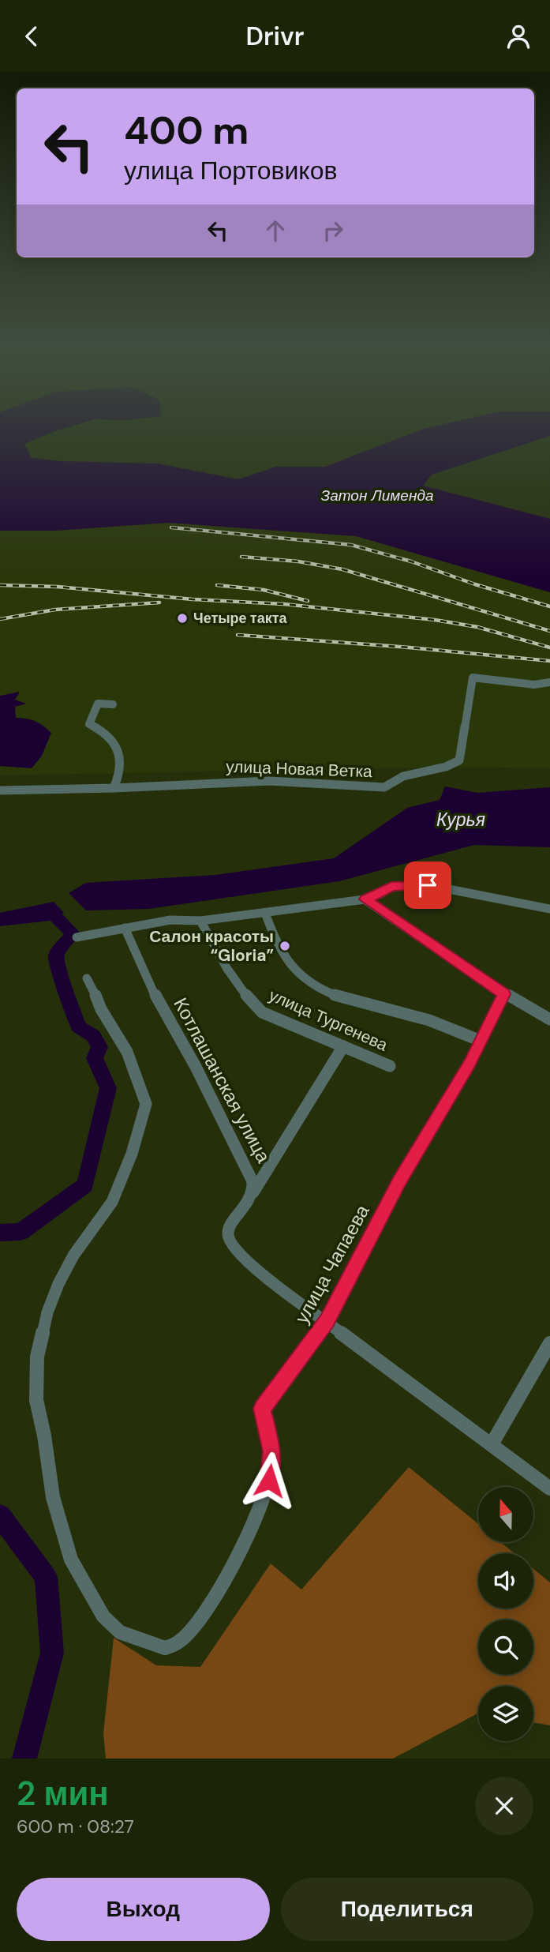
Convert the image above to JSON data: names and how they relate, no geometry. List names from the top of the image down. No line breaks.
{"streets":{"street":["улица Новая Ветка","улица Тургенева","Котлашанская улица","улица Чапаева"]},"crossings":[["улица Тургенева","улица Чапаева"]],"water":["Затон Лименда","Курья"],"places":["Четыре такта","Салон красоты “Gloria”"],"north":"top","page":{"header":"Drivr","turn":["400 m","улица Портовиков"],"heading":["2 мин","600 m · 08:27"],"buttons":["Выход","Поделиться"]}}
